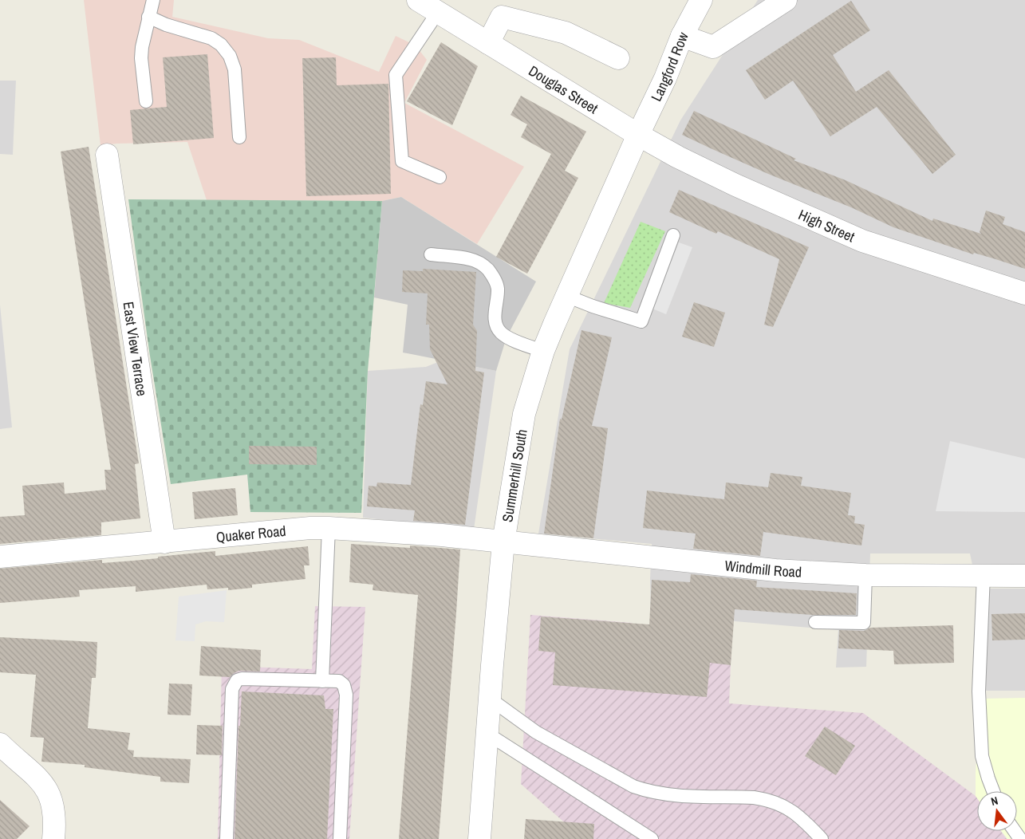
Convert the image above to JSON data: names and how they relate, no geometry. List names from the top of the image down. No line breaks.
{"streets":{"street":["Langford Row","Douglas Street","High Street","East View Terrace","Summerhill South","Quaker Road","Windmill Road"]},"crossings":[["Langford Row","Douglas Street"],["Langford Row","High Street"],["Langford Row","Summerhill South"],["Douglas Street","High Street"],["Douglas Street","Summerhill South"],["High Street","Summerhill South"],["East View Terrace","Quaker Road"],["Summerhill South","Quaker Road"],["Summerhill South","Windmill Road"],["Quaker Road","Windmill Road"]],"north":"top"}
